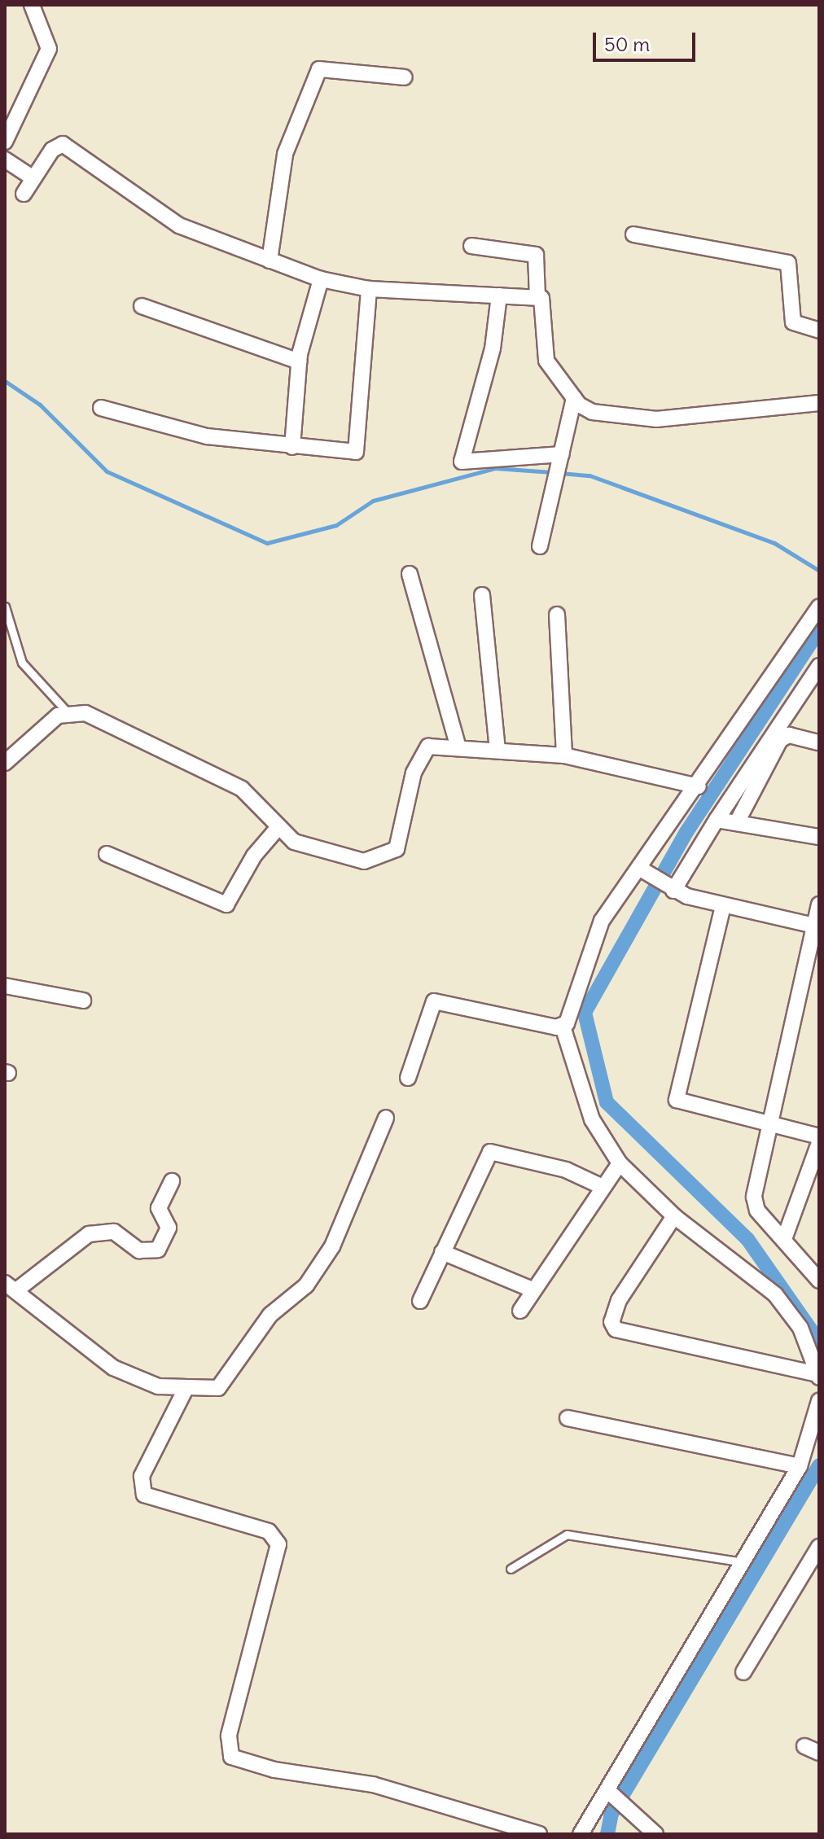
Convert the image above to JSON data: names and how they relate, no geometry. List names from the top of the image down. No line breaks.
{"scale_bar":"50 m"}
